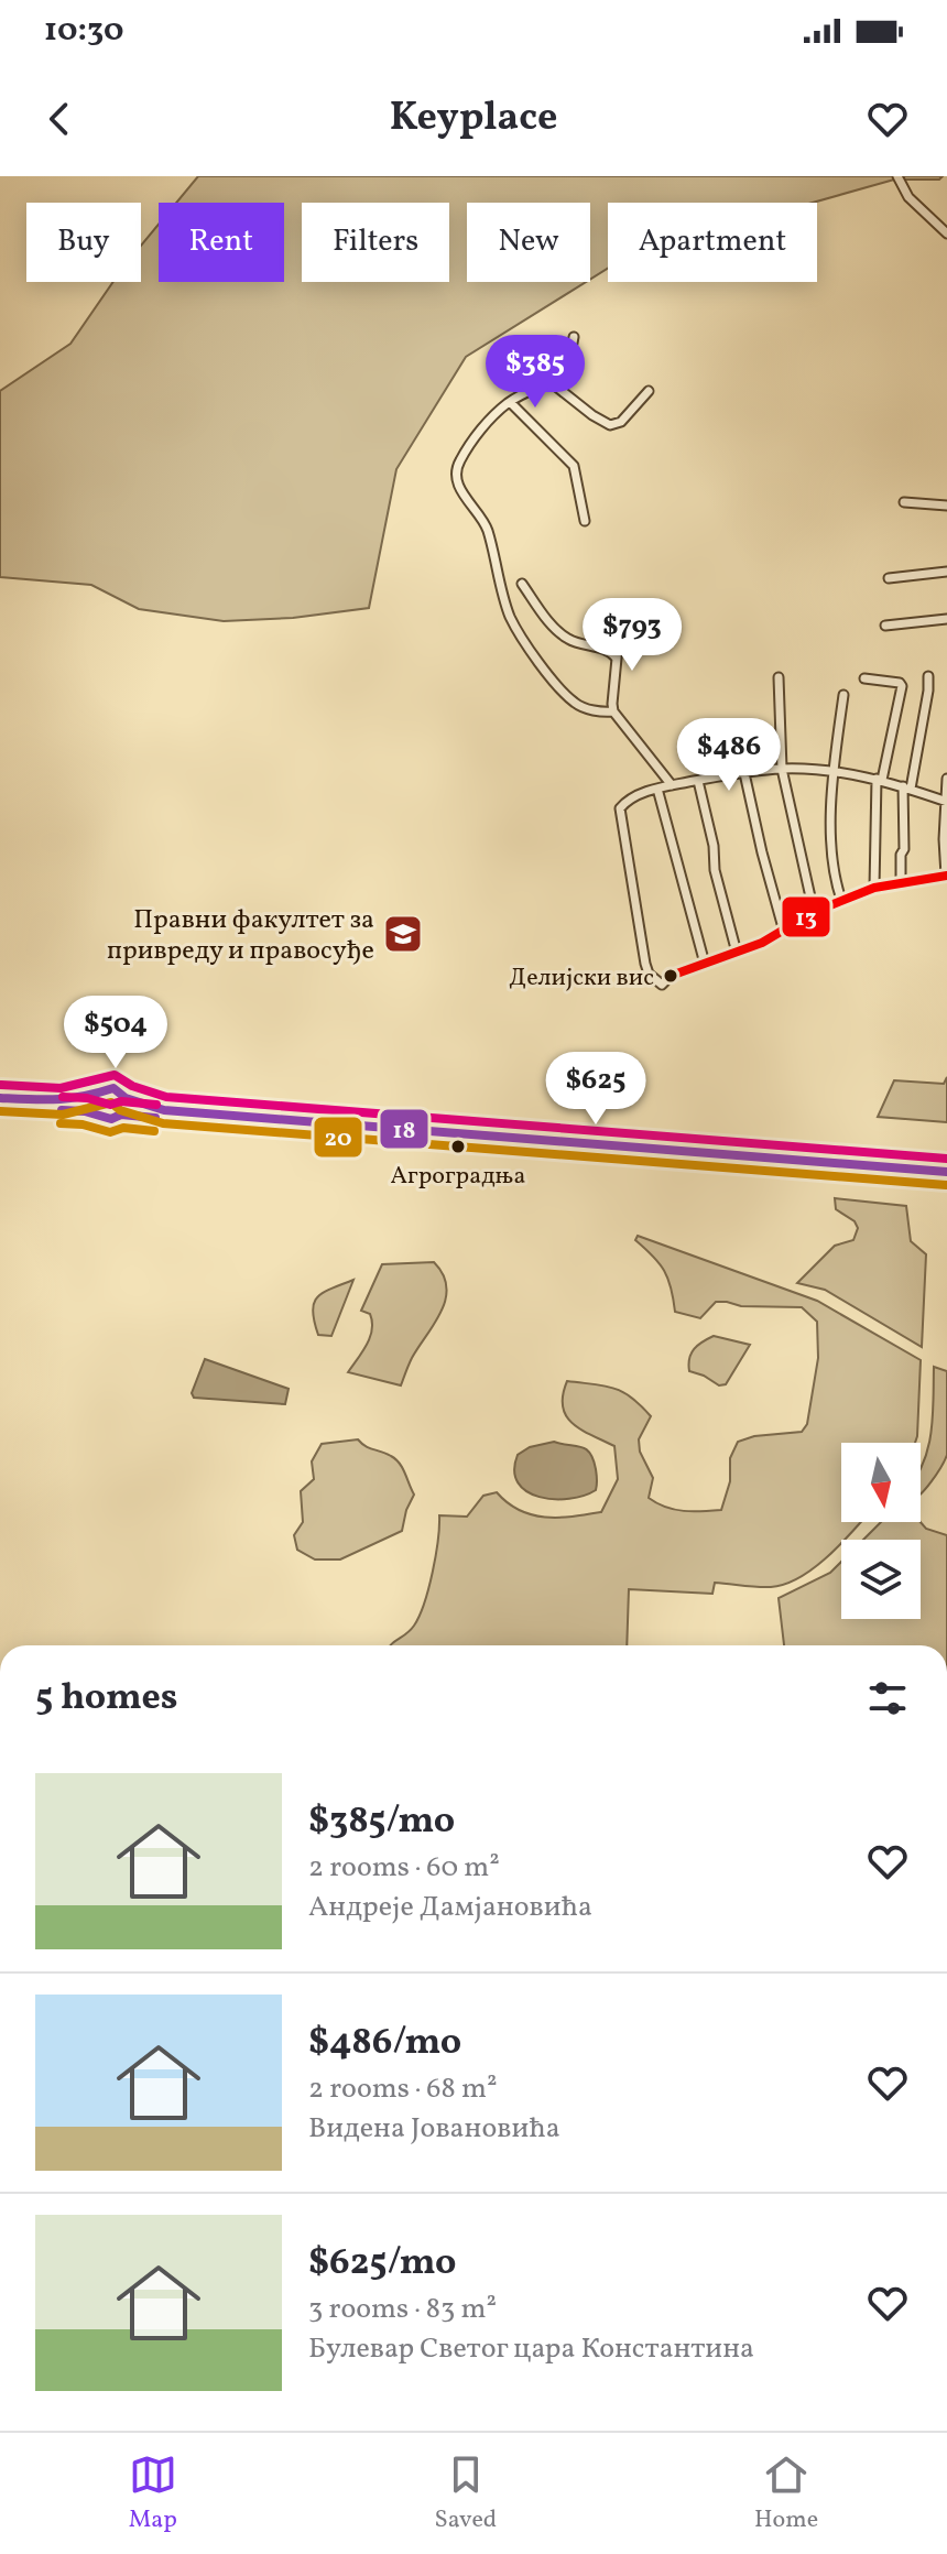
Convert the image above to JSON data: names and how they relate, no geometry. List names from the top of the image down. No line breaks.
{"places":{"school or university":["Правни факултет за привреду и правосуђе"],"other":["Делијски вис","Агроградња"]},"lines":["transit line 13","transit line 18","transit line 20"],"north":"bottom","page":{"status":"10:30","header":"Keyplace","chip":["Buy","Rent","Filters","New","Apartment"],"price":["$385","$793","$486","$504","$625"],"heading":"5 homes","list":[{"name":"$385/mo","note":"2 rooms · 60 m² · Андреје Дамјановића"},{"name":"$486/mo","note":"2 rooms · 68 m² · Видена Јовановића"},{"name":"$625/mo","note":"3 rooms · 83 m² · Булевар Светог цара Константина"}],"tabs":["Map","Saved","Home"]}}
